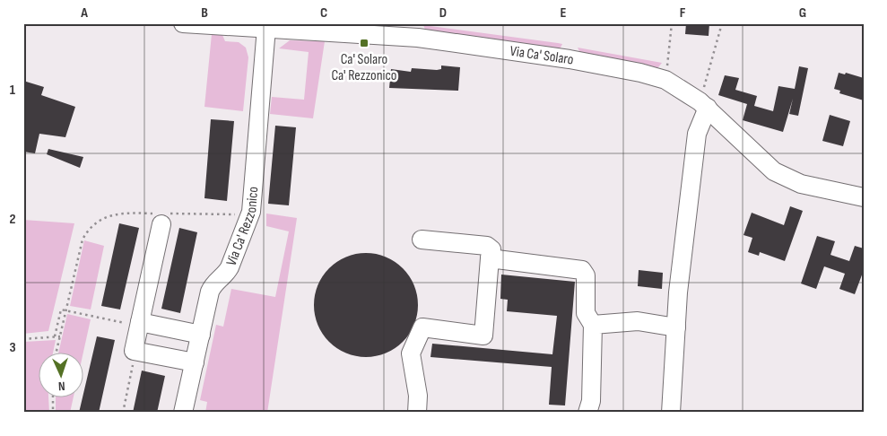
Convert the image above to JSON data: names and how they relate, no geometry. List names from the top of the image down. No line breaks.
{"streets":{"street":["Via Ca' Solaro","Via Ca' Rezzonico"]},"crossings":[["Via Ca' Solaro","Via Ca' Rezzonico"]],"places":{"transit":["Ca' Solaro Ca' Rezzonico"]},"north":"bottom","grid":{"columns":["A","B","C","D","E","F","G"],"rows":["1","2","3"]}}
